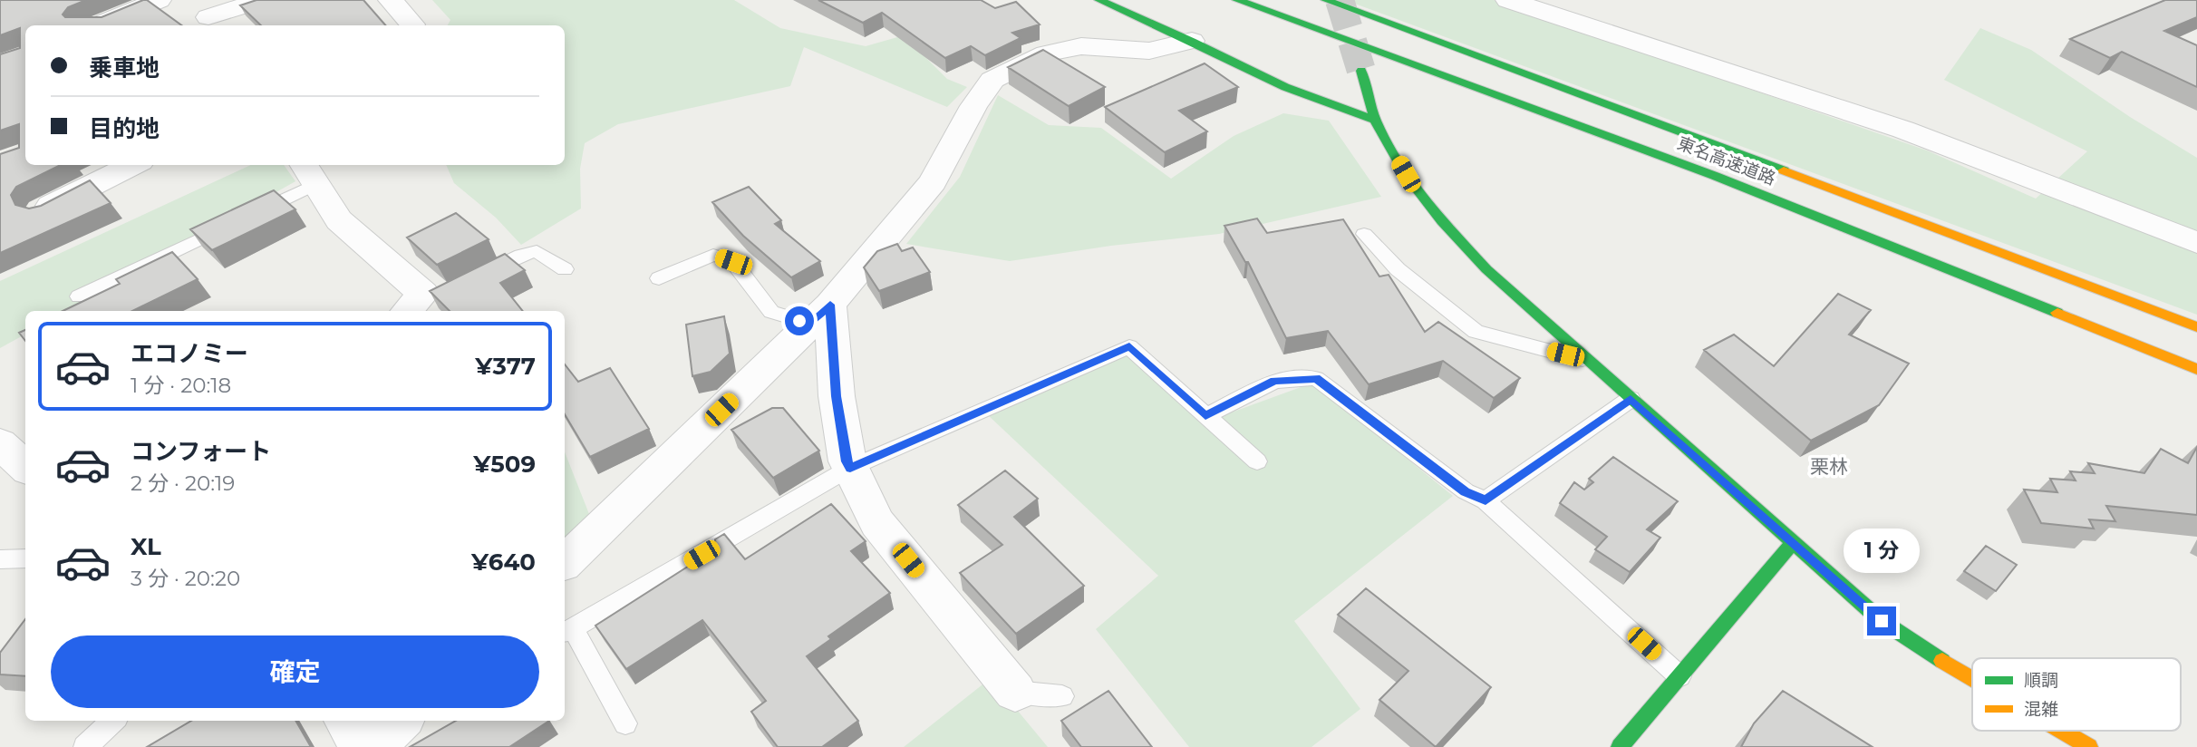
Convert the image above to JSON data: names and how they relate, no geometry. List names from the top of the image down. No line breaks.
{"streets":{"main road":["東名高速道路"]},"districts":["栗林"],"legend":["順調","混雑"],"page":{"banner":["乗車地","目的地"],"list":[{"name":"エコノミー","note":"1 分 · 20:18","value":"¥377"},{"name":"コンフォート","note":"2 分 · 20:19","value":"¥509"},{"name":"XL","note":"3 分 · 20:20","value":"¥640"}],"bubble":"1 分","buttons":"確定"}}
